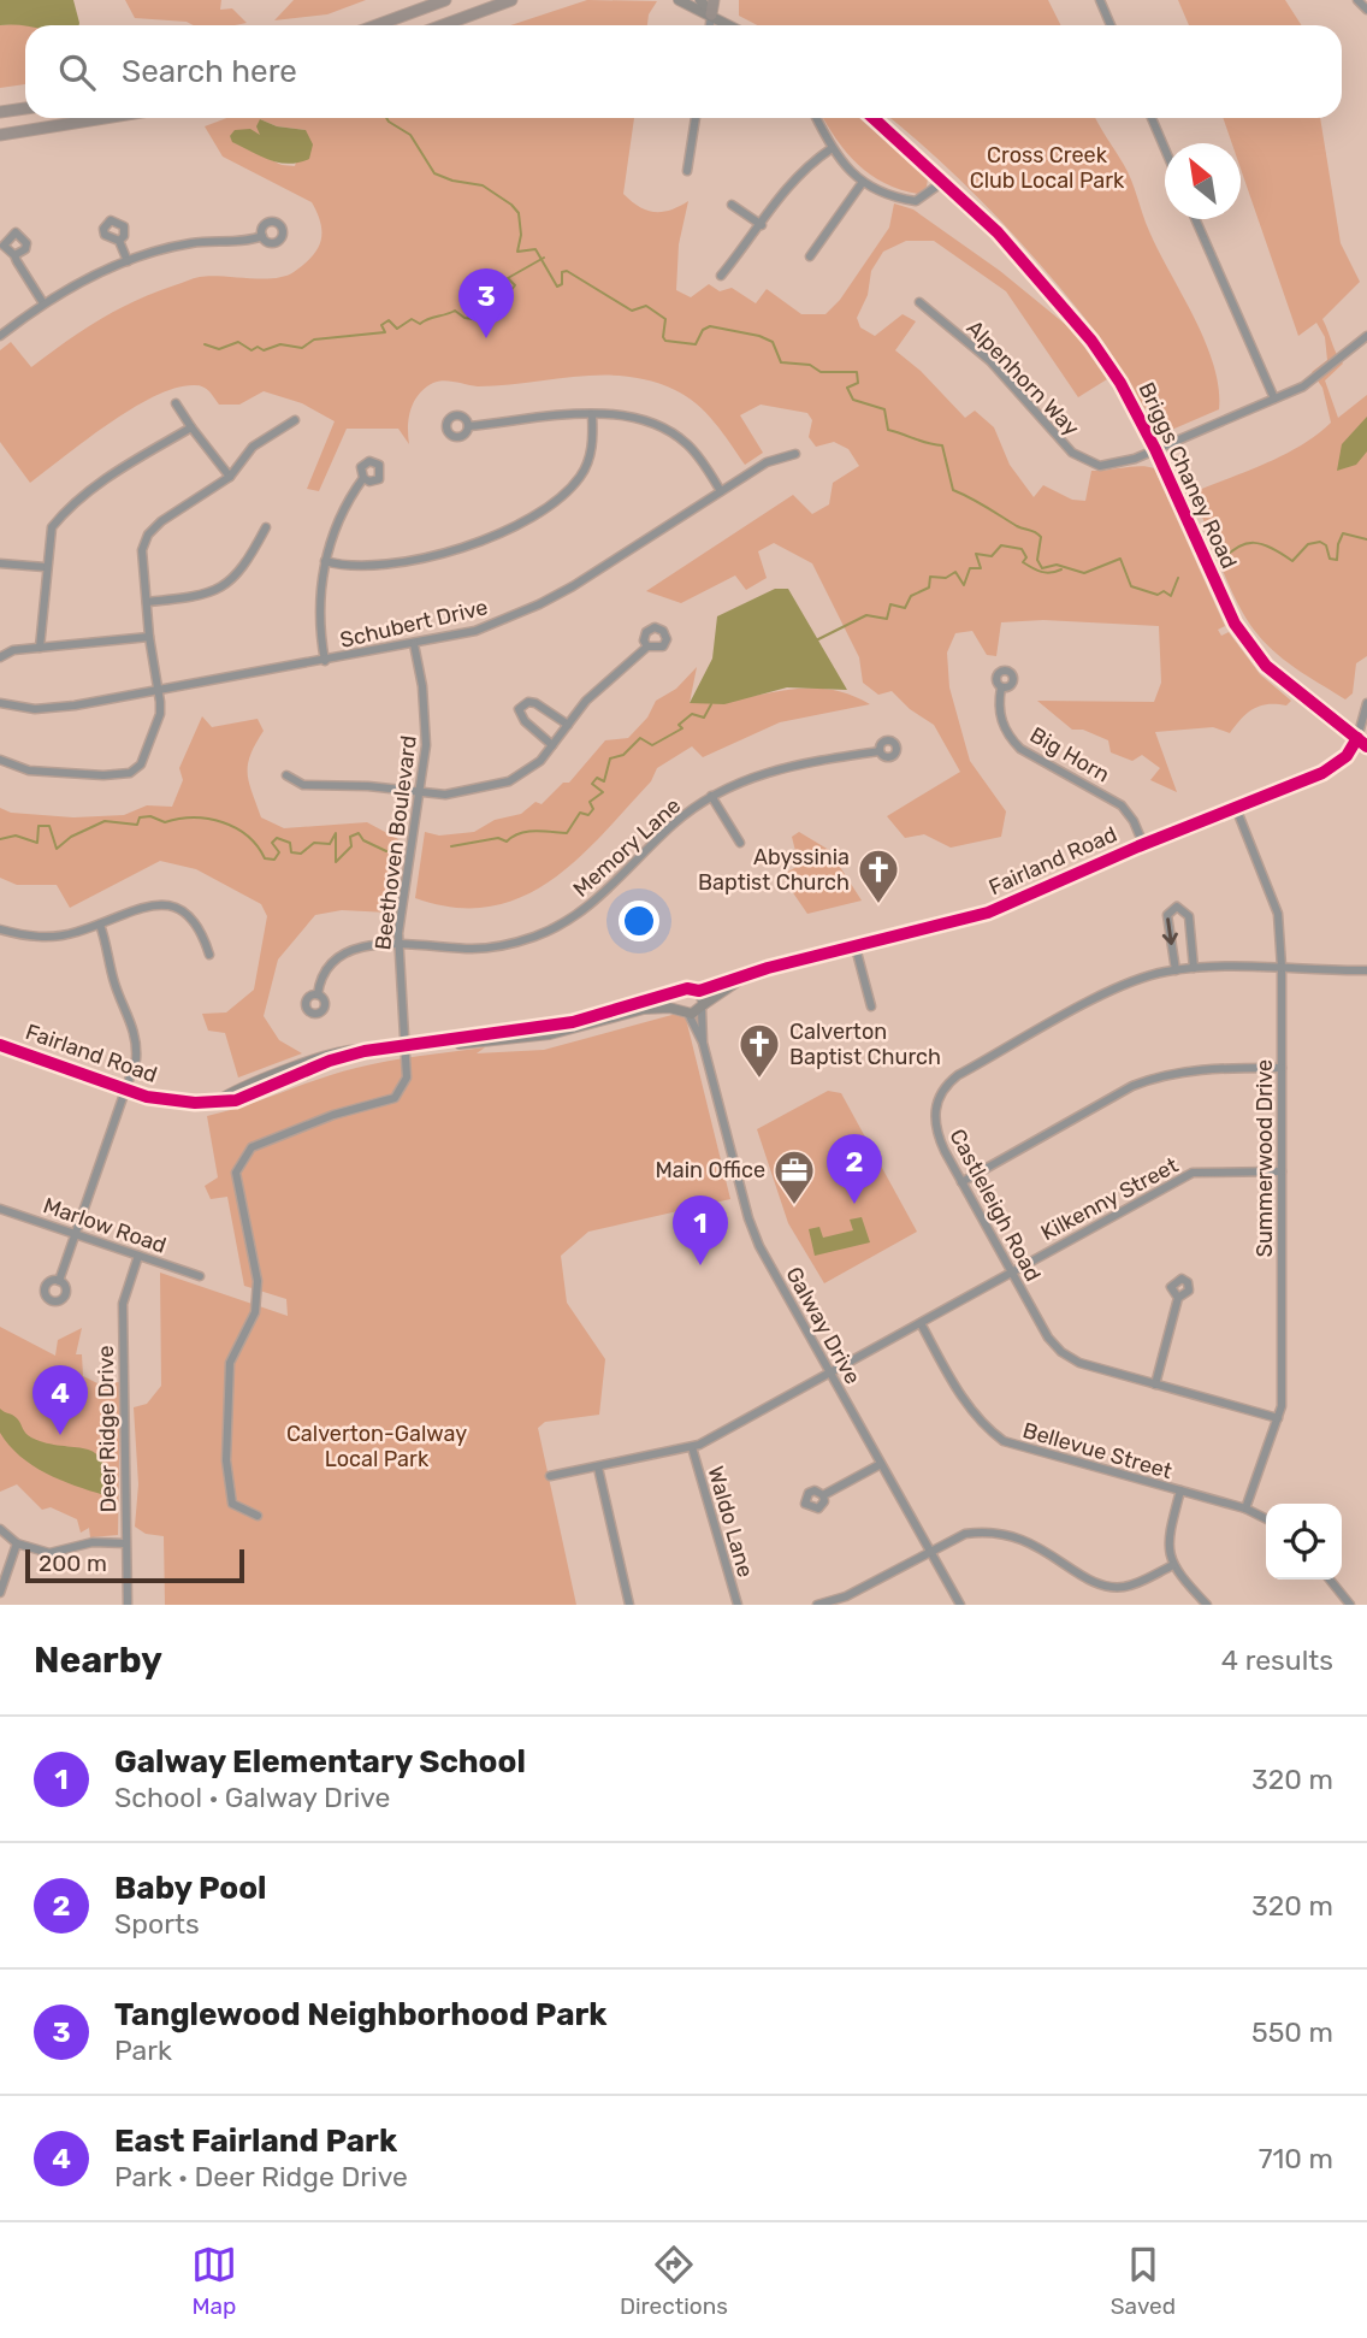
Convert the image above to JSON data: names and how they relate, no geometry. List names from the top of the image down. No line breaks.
{"streets":{"main road":["Briggs Chaney Road","Fairland Road"],"street":["Alpenhorn Way","Schubert Drive","Big Horn","Beethoven Boulevard","Memory Lane","Summerwood Drive","Kilkenny Street","Castleleigh Road","Marlow Road","Galway Drive","Deer Ridge Drive","Bellevue Street","Waldo Lane"]},"crossings":[["Alpenhorn Way","Briggs Chaney Road"],["Briggs Chaney Road","Fairland Road"],["Schubert Drive","Beethoven Boulevard"],["Big Horn","Fairland Road"],["Beethoven Boulevard","Memory Lane"],["Beethoven Boulevard","Fairland Road"],["Fairland Road","Summerwood Drive"],["Fairland Road","Galway Drive"],["Summerwood Drive","Kilkenny Street"],["Summerwood Drive","Castleleigh Road"],["Summerwood Drive","Bellevue Street"],["Kilkenny Street","Castleleigh Road"],["Kilkenny Street","Galway Drive"],["Kilkenny Street","Bellevue Street"],["Kilkenny Street","Waldo Lane"],["Marlow Road","Deer Ridge Drive"]],"parks":["Cross Creek Club Local Park","Calverton-Galway Local Park"],"places":{"church":["Abyssinia Baptist Church","Calverton Baptist Church"],"office":["Main Office"]},"scale_bar":"200 m","north":"top left","page":{"search":"Search here","pins":["3","2","1","4"],"scale":"200 m","heading":["Nearby","4 results"],"list":[{"mark":"1","name":"Galway Elementary School","note":"School · Galway Drive","value":"320 m"},{"mark":"2","name":"Baby Pool","note":"Sports","value":"320 m"},{"mark":"3","name":"Tanglewood Neighborhood Park","note":"Park","value":"550 m"},{"mark":"4","name":"East Fairland Park","note":"Park · Deer Ridge Drive","value":"710 m"}],"nav":["Map","Directions","Saved"]}}
